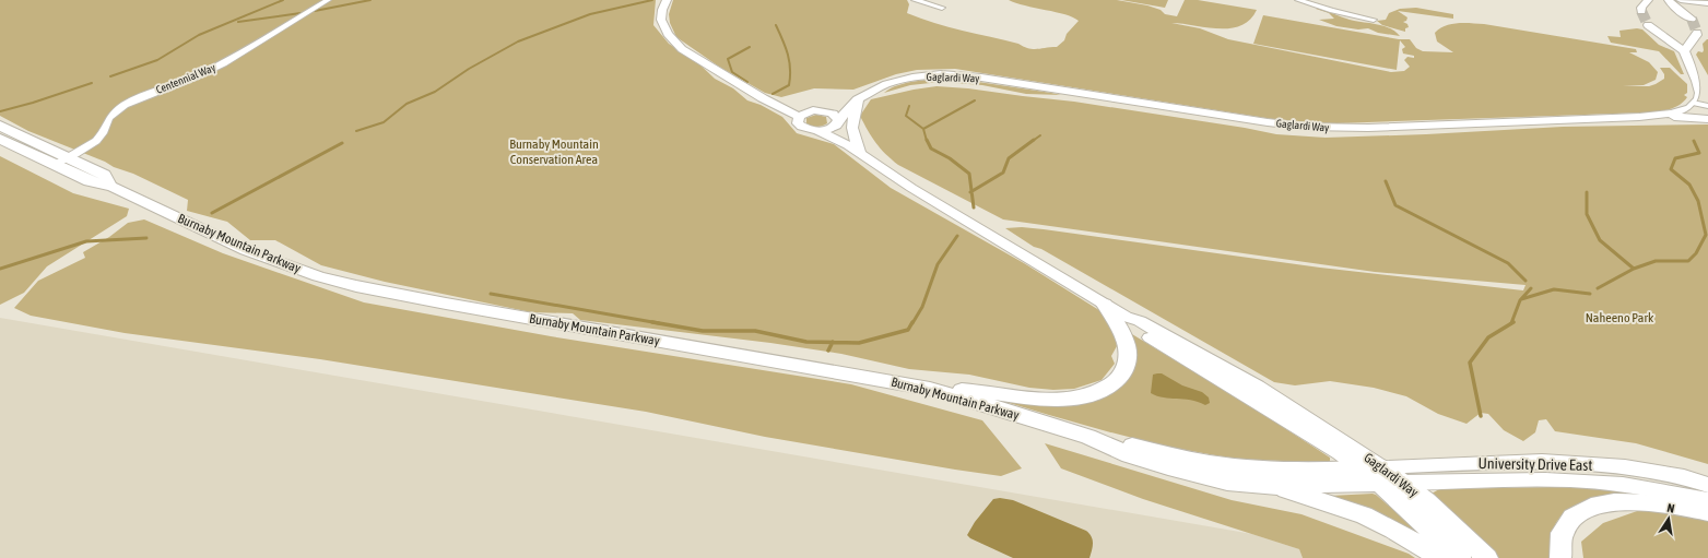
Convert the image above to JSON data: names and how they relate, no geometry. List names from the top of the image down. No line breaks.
{"streets":{"main road":["Gaglardi Way","Burnaby Mountain Parkway","University Drive East"],"street":["Centennial Way"]},"crossings":[["Gaglardi Way","Burnaby Mountain Parkway"],["Gaglardi Way","University Drive East"],["Centennial Way","Burnaby Mountain Parkway"],["Burnaby Mountain Parkway","University Drive East"]],"parks":["Burnaby Mountain Conservation Area","Naheeno Park"],"north":"top"}
